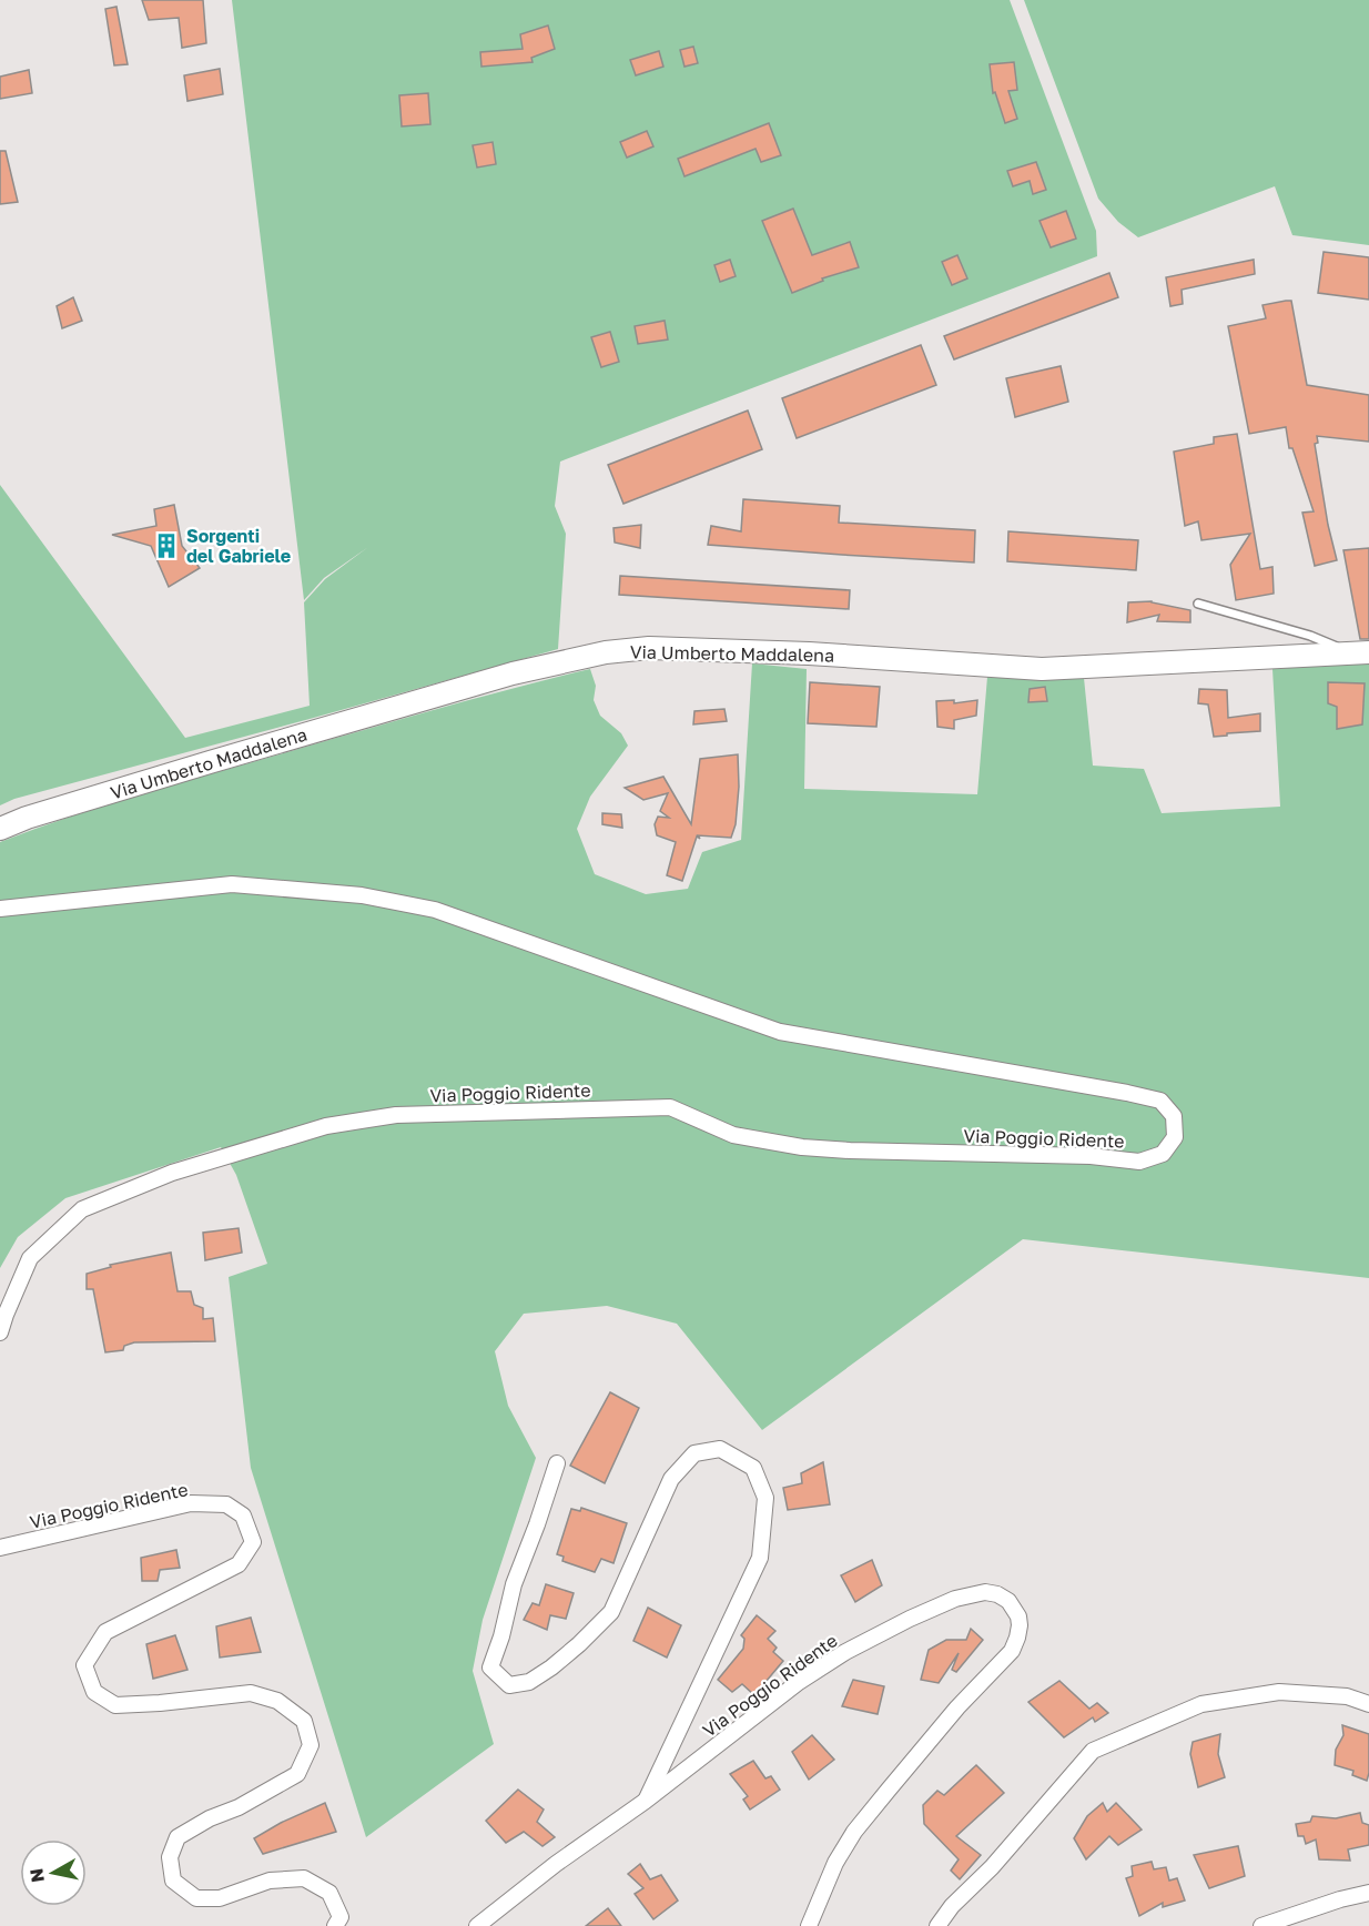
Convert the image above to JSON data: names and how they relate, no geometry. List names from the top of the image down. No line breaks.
{"streets":{"street":["Via Umberto Maddalena","Via Poggio Ridente"]},"places":{"building":["Sorgenti del Gabriele"]},"north":"left"}
